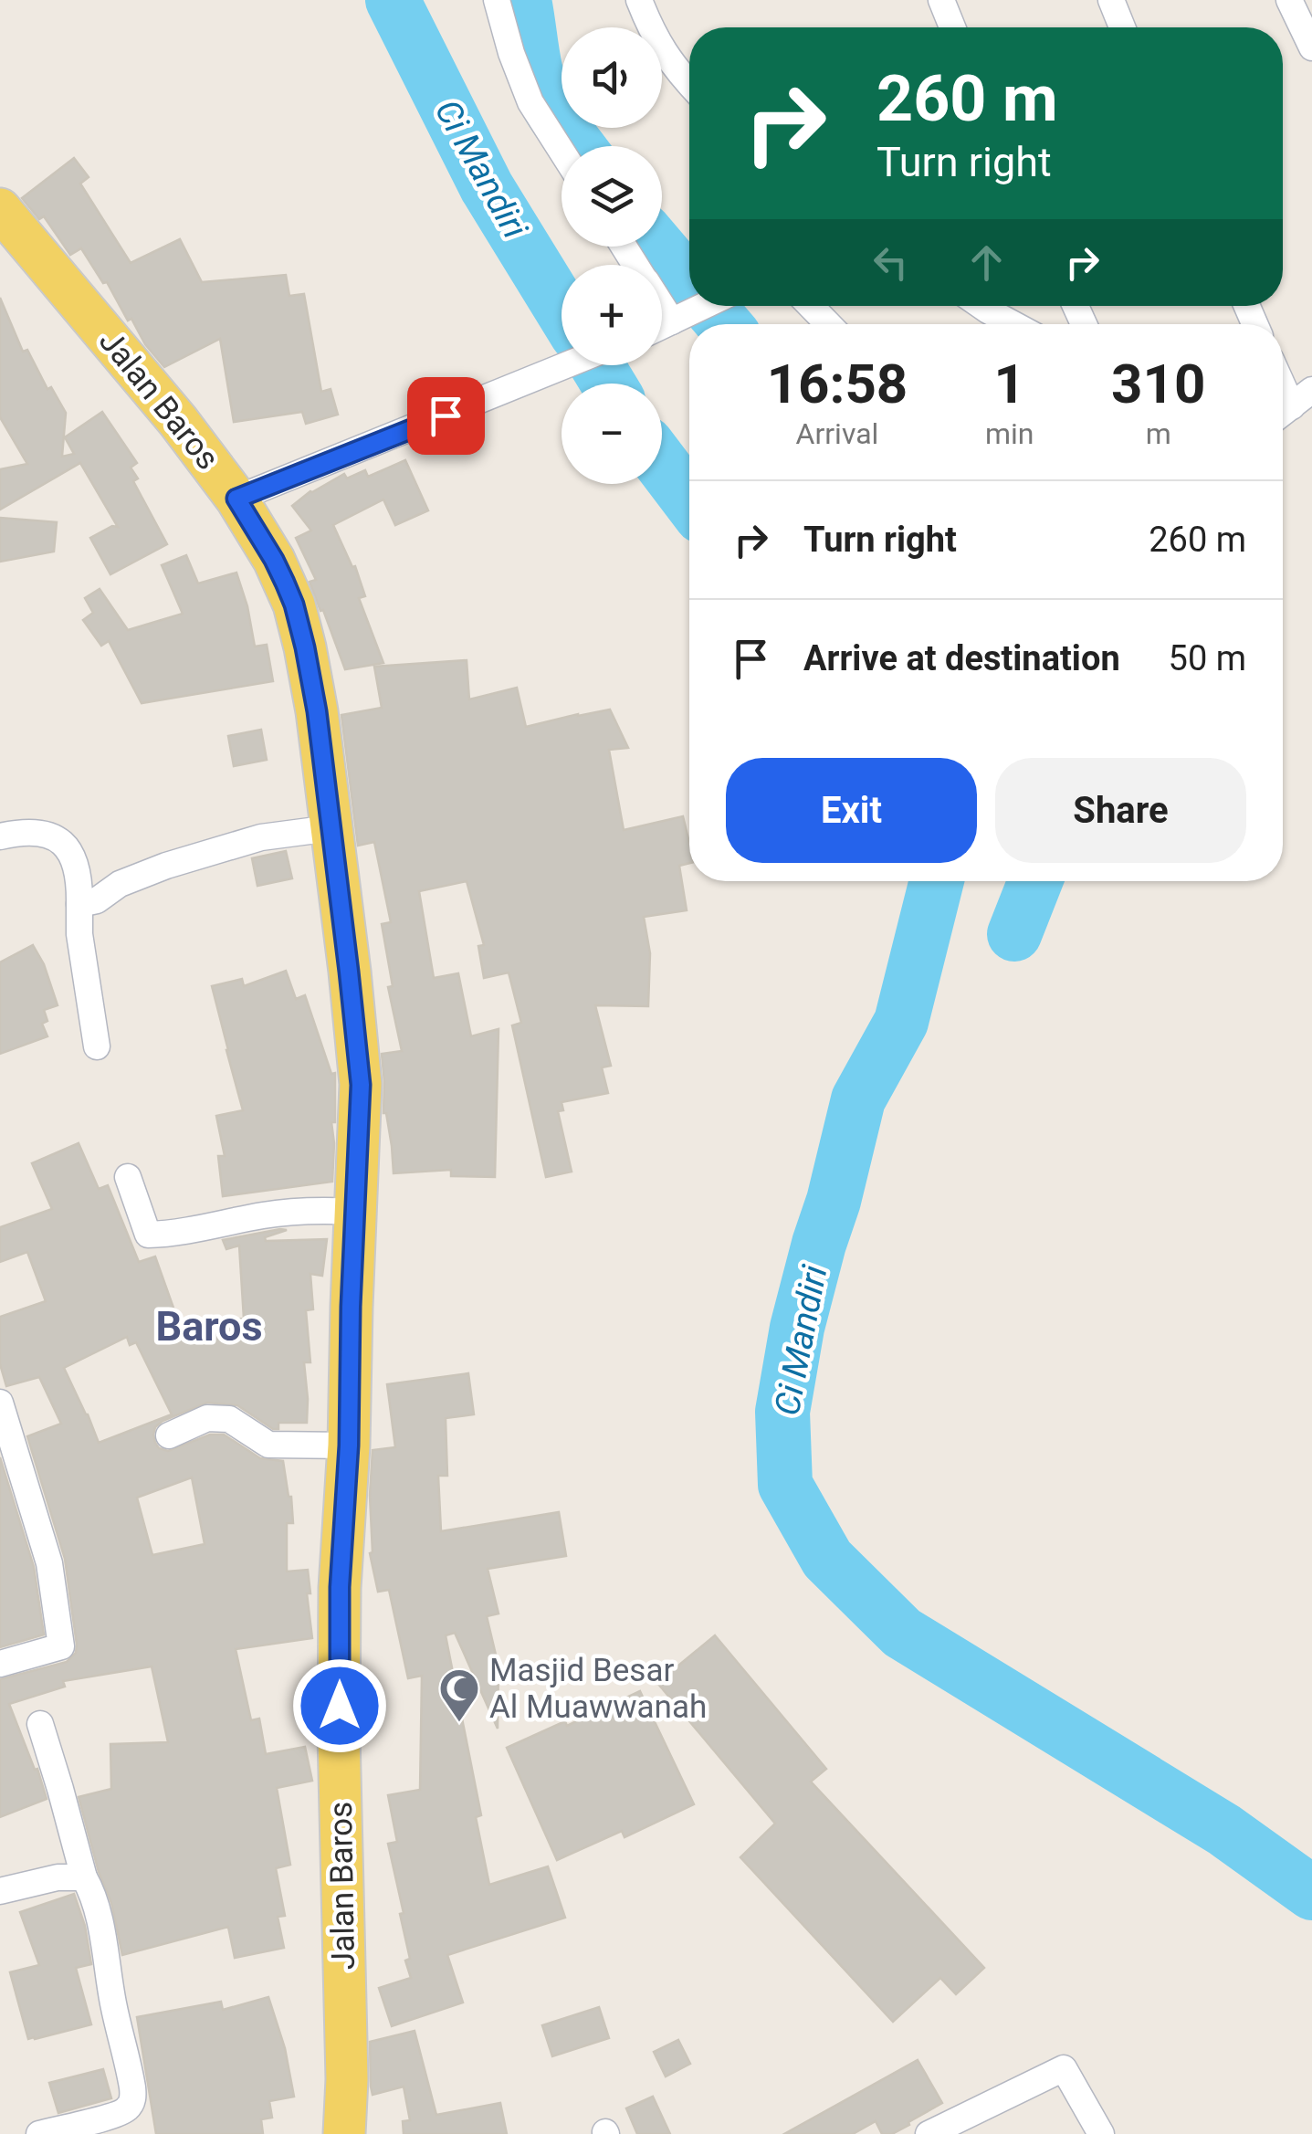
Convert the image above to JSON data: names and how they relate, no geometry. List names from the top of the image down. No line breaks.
{"streets":{"main road":["Jalan Baros"]},"districts":["Baros"],"water":["Ci Mandiri"],"places":{"mosque":["Masjid Besar Al Muawwanah"]},"page":{"map_buttons":["+","−"],"turn":["260 m","Turn right"],"eta":["16:58","Arrival","1","min","310","m"],"list":[{"name":"Turn right","value":"260 m"},{"name":"Arrive at destination","value":"50 m"}],"buttons":["Exit","Share"]}}
